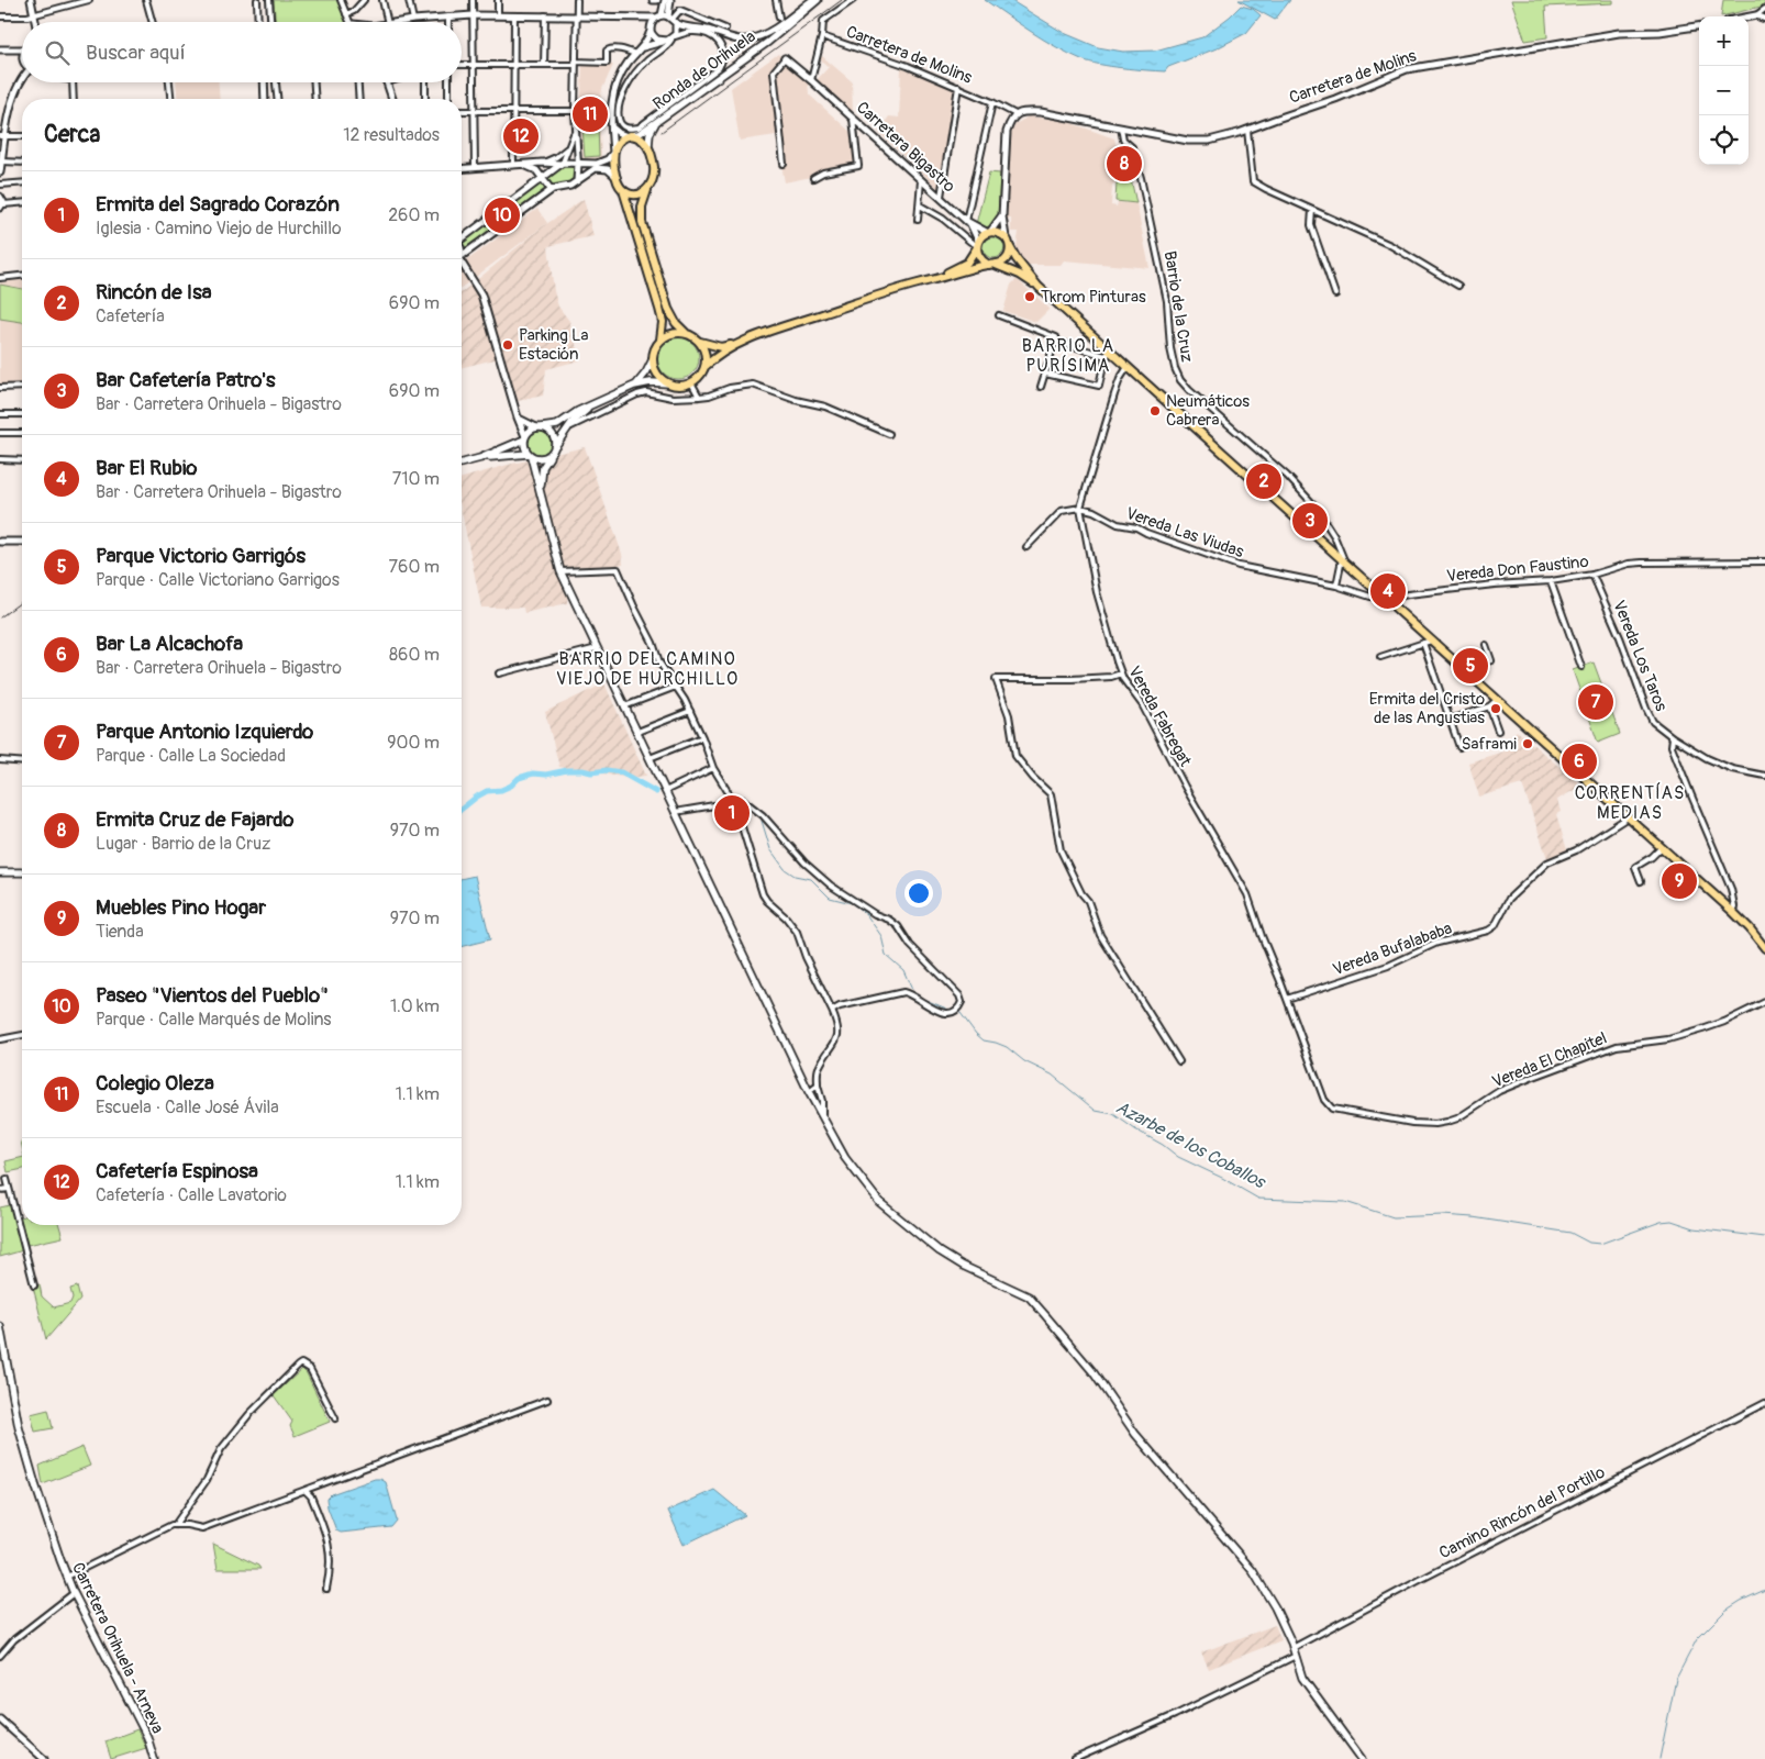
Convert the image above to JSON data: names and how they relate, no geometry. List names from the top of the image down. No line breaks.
{"streets":{"main road":["Ronda de Orihuela","Carretera Orihuela - Arneva"],"street":["Carretera de Molins","Carretera Bigastro","Barrio de la Cruz","Vereda Las Viudas","Vereda Don Faustino","Vereda Los Taros","Vereda Fabregat","Vereda Bufalababa","Vereda El Chapitel","Camino Rincón del Portillo"]},"crossings":[["Carretera de Molins","Barrio de la Cruz"],["Vereda Las Viudas","Vereda Fabregat"],["Vereda Don Faustino","Vereda Los Taros"],["Vereda Fabregat","Vereda Bufalababa"],["Vereda Fabregat","Vereda El Chapitel"],["Vereda Bufalababa","Vereda El Chapitel"]],"districts":["BARRIO LA PURÍSIMA","BARRIO DEL CAMINO VIEJO DE HURCHILLO","CORRENTÍAS MEDIAS"],"water":["Azarbe de los Coballos"],"places":["Tkrom Pinturas","Parking La Estación","Neumáticos Cabrera","Ermita del Cristo de las Angustias","Saframi"],"page":{"map_buttons":["+","−"],"search":"Buscar aquí","pins":["11","12","8","10","2","3","4","5","7","6","1","9"],"heading":["Cerca","12 resultados"],"list":[{"mark":"1","name":"Ermita del Sagrado Corazón","note":"Iglesia · Camino Viejo de Hurchillo","value":"260 m"},{"mark":"2","name":"Rincón de Isa","note":"Cafetería","value":"690 m"},{"mark":"3","name":"Bar Cafetería Patro's","note":"Bar · Carretera Orihuela - Bigastro","value":"690 m"},{"mark":"4","name":"Bar El Rubio","note":"Bar · Carretera Orihuela - Bigastro","value":"710 m"},{"mark":"5","name":"Parque Victorio Garrigós","note":"Parque · Calle Victoriano Garrigos","value":"760 m"},{"mark":"6","name":"Bar La Alcachofa","note":"Bar · Carretera Orihuela - Bigastro","value":"860 m"},{"mark":"7","name":"Parque Antonio Izquierdo","note":"Parque · Calle La Sociedad","value":"900 m"},{"mark":"8","name":"Ermita Cruz de Fajardo","note":"Lugar · Barrio de la Cruz","value":"970 m"},{"mark":"9","name":"Muebles Pino Hogar","note":"Tienda","value":"970 m"},{"mark":"10","name":"Paseo \"Vientos del Pueblo\"","note":"Parque · Calle Marqués de Molins","value":"1.0 km"},{"mark":"11","name":"Colegio Oleza","note":"Escuela · Calle José Ávila","value":"1.1 km"},{"mark":"12","name":"Cafetería Espinosa","note":"Cafetería · Calle Lavatorio","value":"1.1 km"}]}}
